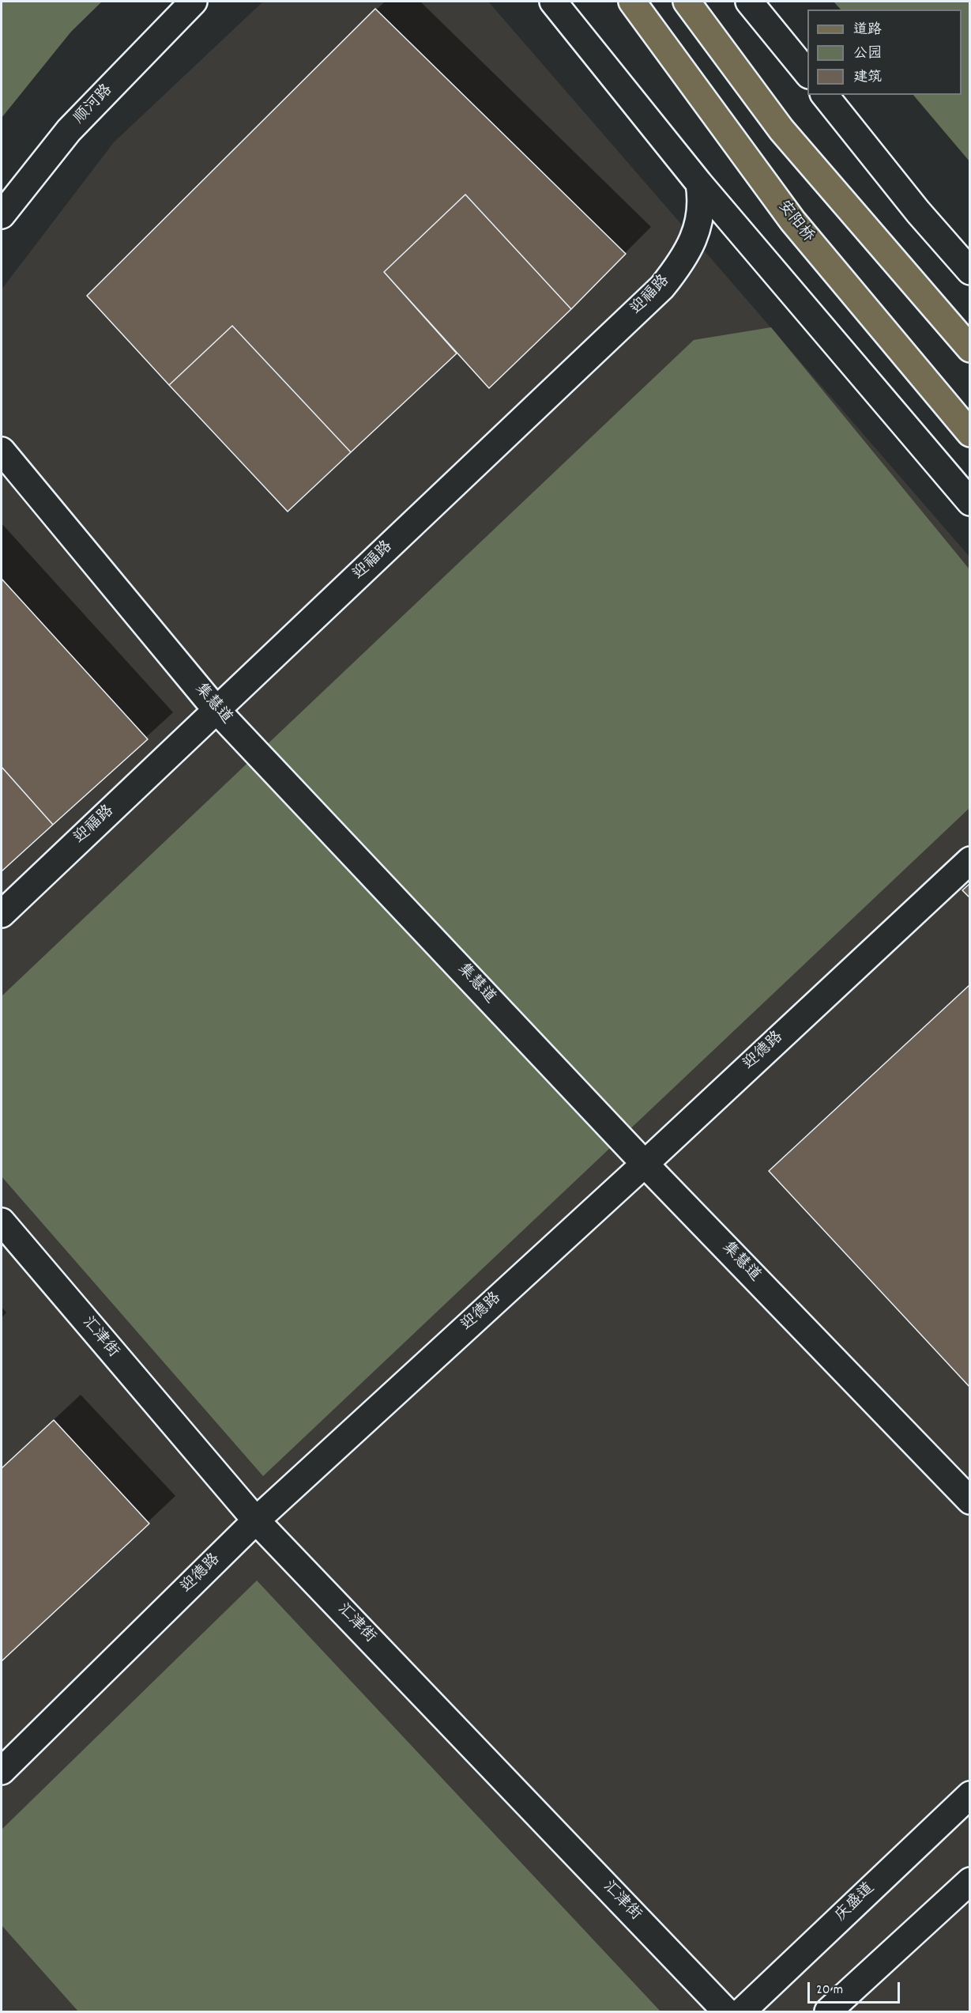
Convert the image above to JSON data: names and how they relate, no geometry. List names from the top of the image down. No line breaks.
{"streets":{"main road":["安阳桥"],"street":["顺河路","迎福路","集慧道","迎德路","汇津街","庆盛道"]},"crossings":[["迎福路","集慧道"],["集慧道","迎德路"],["迎德路","汇津街"]],"legend":["道路","公园","建筑"],"scale_bar":"20 m"}
